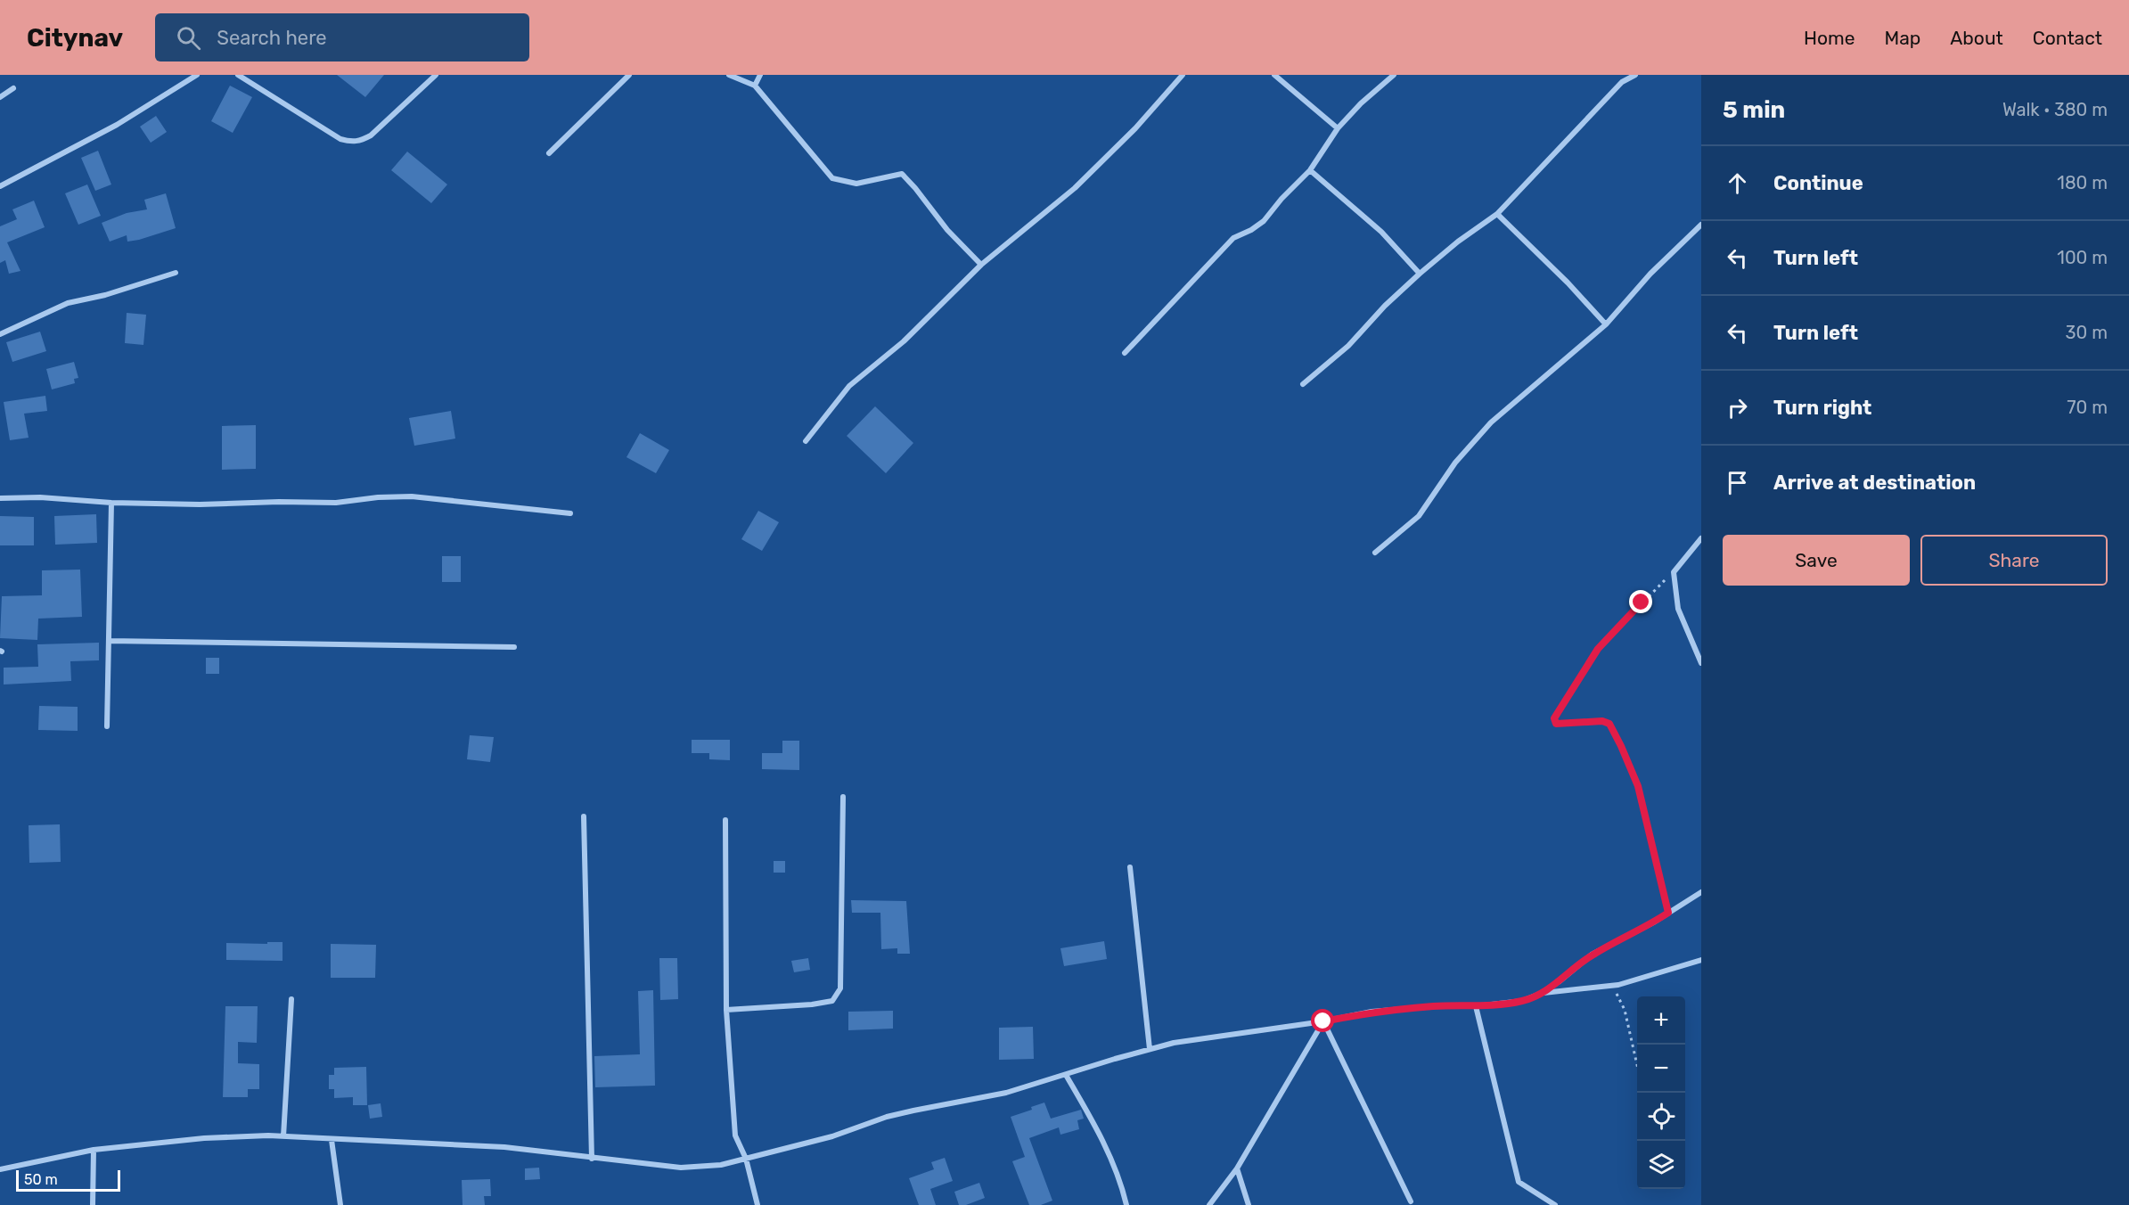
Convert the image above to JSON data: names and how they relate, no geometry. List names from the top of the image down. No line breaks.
{"scale_bar":"50 m","page":{"header":"Citynav","search":"Search here","nav":["Home","Map","About","Contact"],"heading":["5 min","Walk · 380 m"],"list":[["Continue","180 m"],["Turn left","100 m"],["Turn left","30 m"],["Turn right","70 m"],"Arrive at destination"],"buttons":["Save","Share"],"map_buttons":["+","−"],"scale":"50 m"}}
